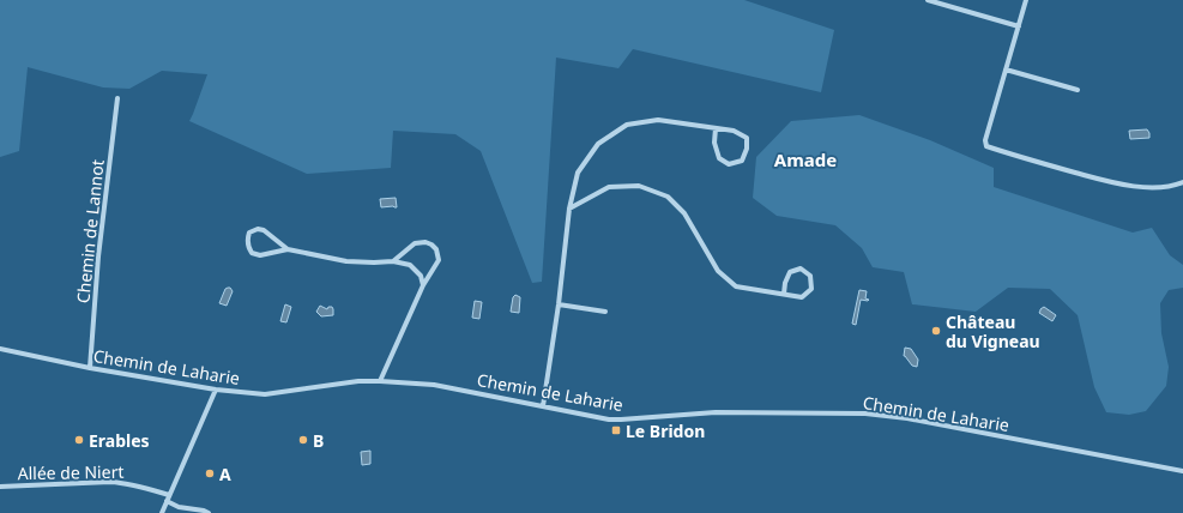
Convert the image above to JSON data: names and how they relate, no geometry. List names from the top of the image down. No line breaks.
{"streets":{"street":["Chemin de Lannot","Chemin de Laharie","Allée de Niert"]},"crossings":[["Chemin de Lannot","Chemin de Laharie"]],"districts":["Amade"],"places":{"other":["Château du Vigneau","Erables","B","A"],"transit":["Le Bridon"]}}
